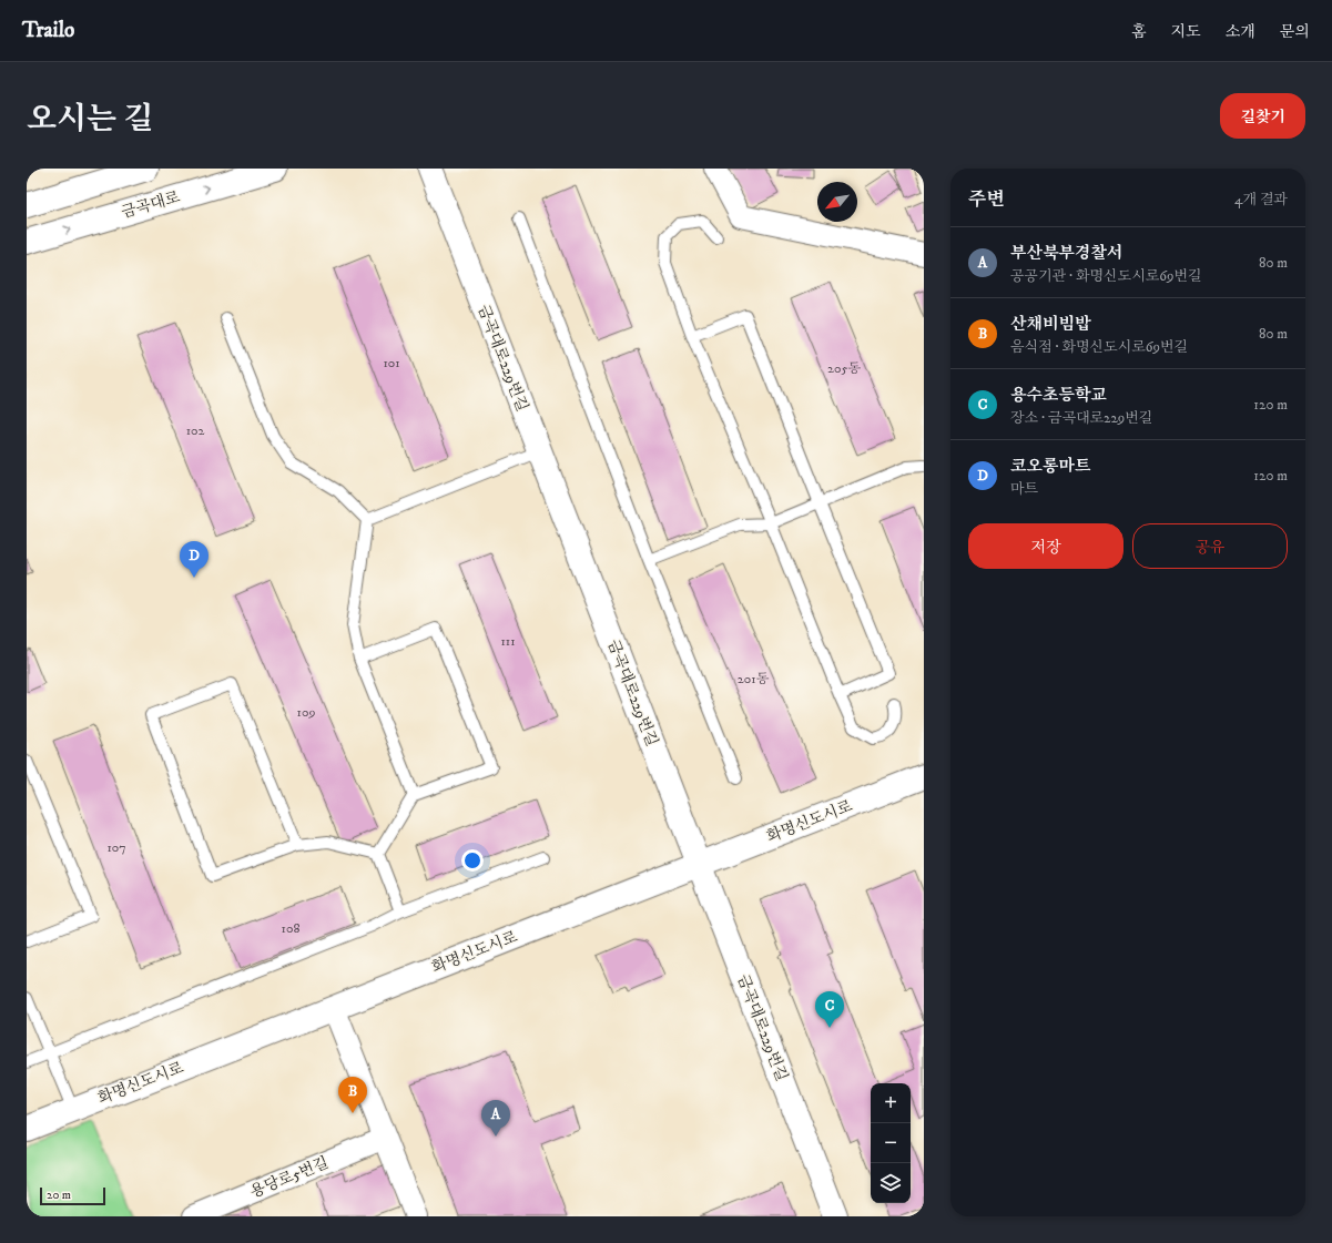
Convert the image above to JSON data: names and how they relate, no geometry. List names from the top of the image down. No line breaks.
{"streets":{"main road":["금곡대로","금곡대로229번길","화명신도시로"],"street":["용당로5번길"]},"crossings":[["금곡대로229번길","화명신도시로"]],"house_numbers":["101","205동","102","111","201동","109","107","108"],"scale_bar":"20 m","north":"bottom left","page":{"header":"Trailo","nav":["홈","지도","소개","문의"],"title":"오시는 길","buttons":["길찾기",["저장","공유"]],"heading":["주변","4개 결과"],"list":[{"mark":"A","name":"부산북부경찰서","note":"공공기관 · 화명신도시로69번길","value":"80 m"},{"mark":"B","name":"산채비빔밥","note":"음식점 · 화명신도시로69번길","value":"80 m"},{"mark":"C","name":"용수초등학교","note":"장소 · 금곡대로229번길","value":"120 m"},{"mark":"D","name":"코오롱마트","note":"마트","value":"120 m"}],"pins":["D","C","B","A"],"map_buttons":["+","−"],"scale":"20 m"}}
